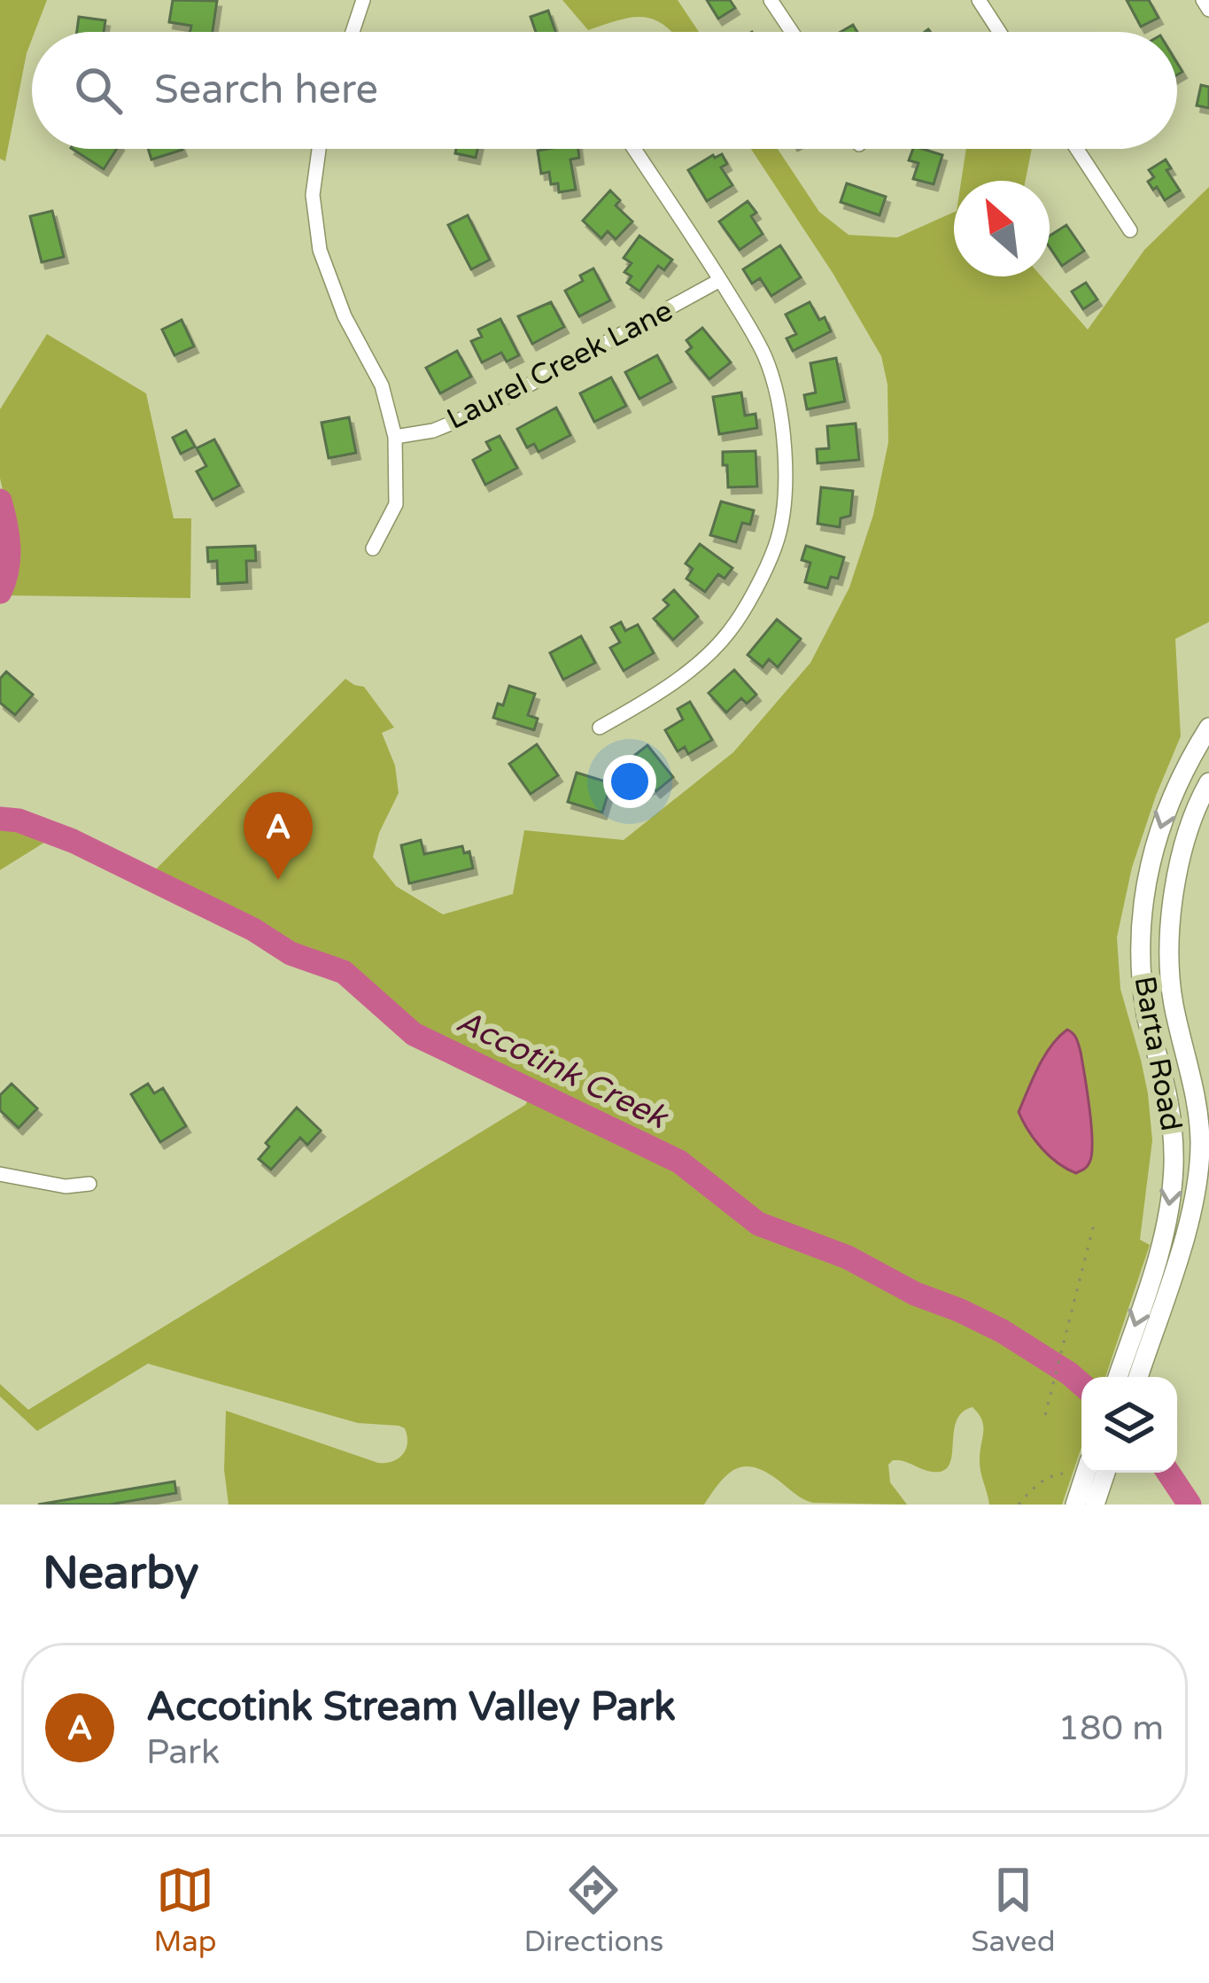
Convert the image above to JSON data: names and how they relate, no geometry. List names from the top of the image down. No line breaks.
{"streets":{"street":["Laurel Creek Lane","Barta Road"]},"water":["Accotink Creek"],"north":"top left","page":{"search":"Search here","pins":"A","heading":"Nearby","list":[{"mark":"A","name":"Accotink Stream Valley Park","note":"Park","value":"180 m"}],"nav":["Map","Directions","Saved"]}}
